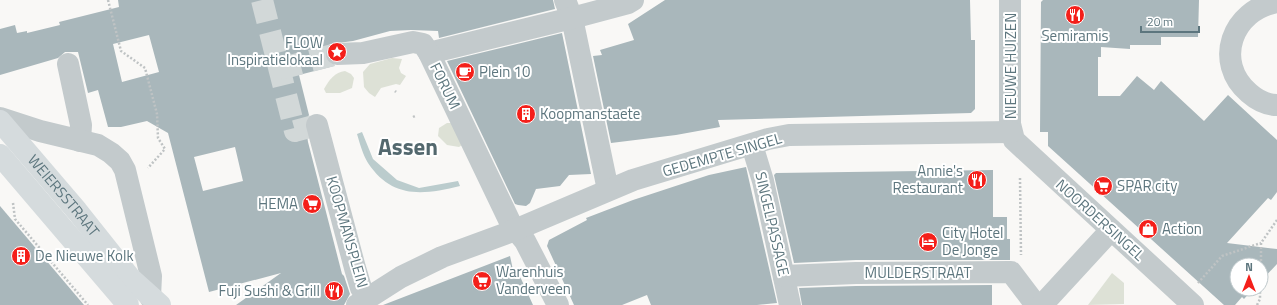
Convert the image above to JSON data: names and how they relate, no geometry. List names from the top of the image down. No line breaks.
{"streets":{"main road":["WEIERSSTRAAT"],"street":["NIEUWE HUIZEN","FORUM","GEDEMPTE SINGEL","NOORDERSINGEL","SINGELPASSAGE","KOOPMANSPLEIN","MULDERSTRAAT"]},"crossings":[["NIEUWE HUIZEN","GEDEMPTE SINGEL"],["NIEUWE HUIZEN","NOORDERSINGEL"],["FORUM","GEDEMPTE SINGEL"],["FORUM","KOOPMANSPLEIN"],["GEDEMPTE SINGEL","NOORDERSINGEL"],["GEDEMPTE SINGEL","SINGELPASSAGE"],["GEDEMPTE SINGEL","KOOPMANSPLEIN"],["SINGELPASSAGE","MULDERSTRAAT"]],"districts":["Assen"],"places":{"restaurant":["Semiramis","Annie's Restaurant","Fuji Sushi & Grill"],"place":["FLOW Inspiratielokaal"],"cafe":["Plein 10"],"building":["Koopmanstaete","De Nieuwe Kolk"],"supermarket":["SPAR city","HEMA","Warenhuis Vanderveen"],"shop":["Action"],"hotel":["City Hotel De Jonge"]},"scale_bar":"20 m","north":"top"}
